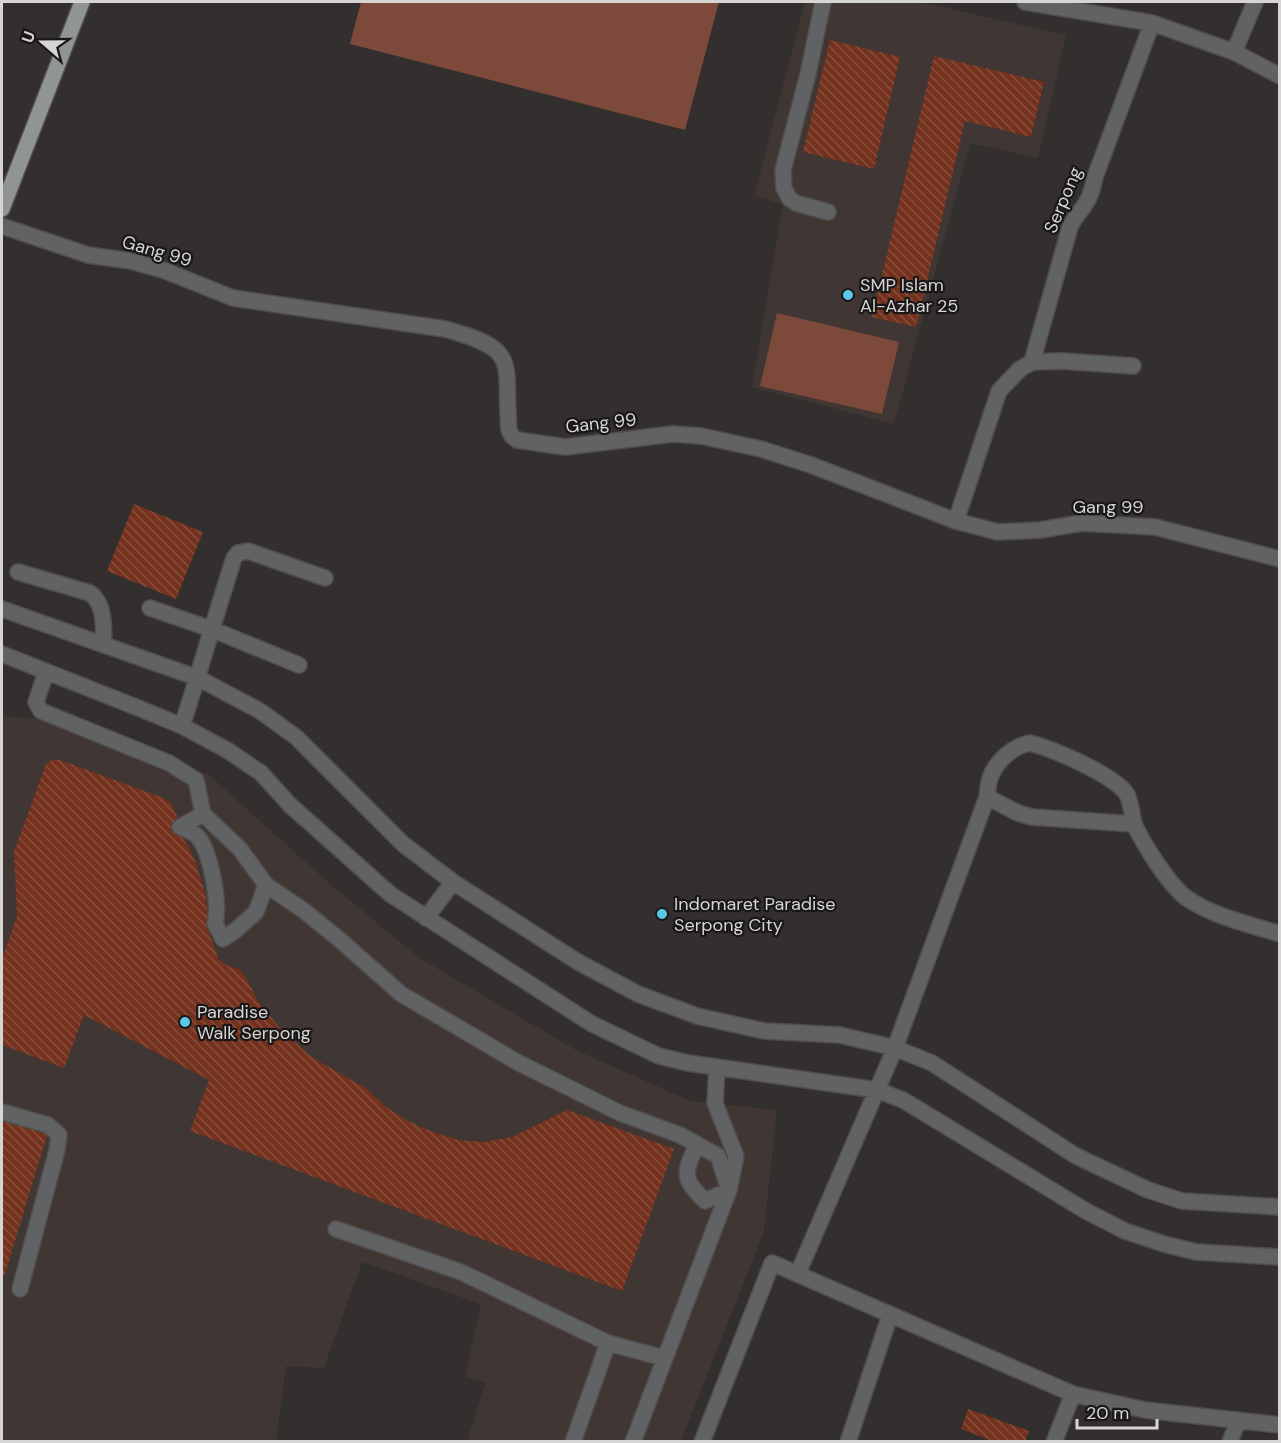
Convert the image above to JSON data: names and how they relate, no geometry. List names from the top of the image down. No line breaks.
{"streets":{"street":["Serpong","Gang 99"]},"places":["SMP Islam Al-Azhar 25","Indomaret Paradise Serpong City","Paradise Walk Serpong"],"scale_bar":"20 m","north":"left"}
